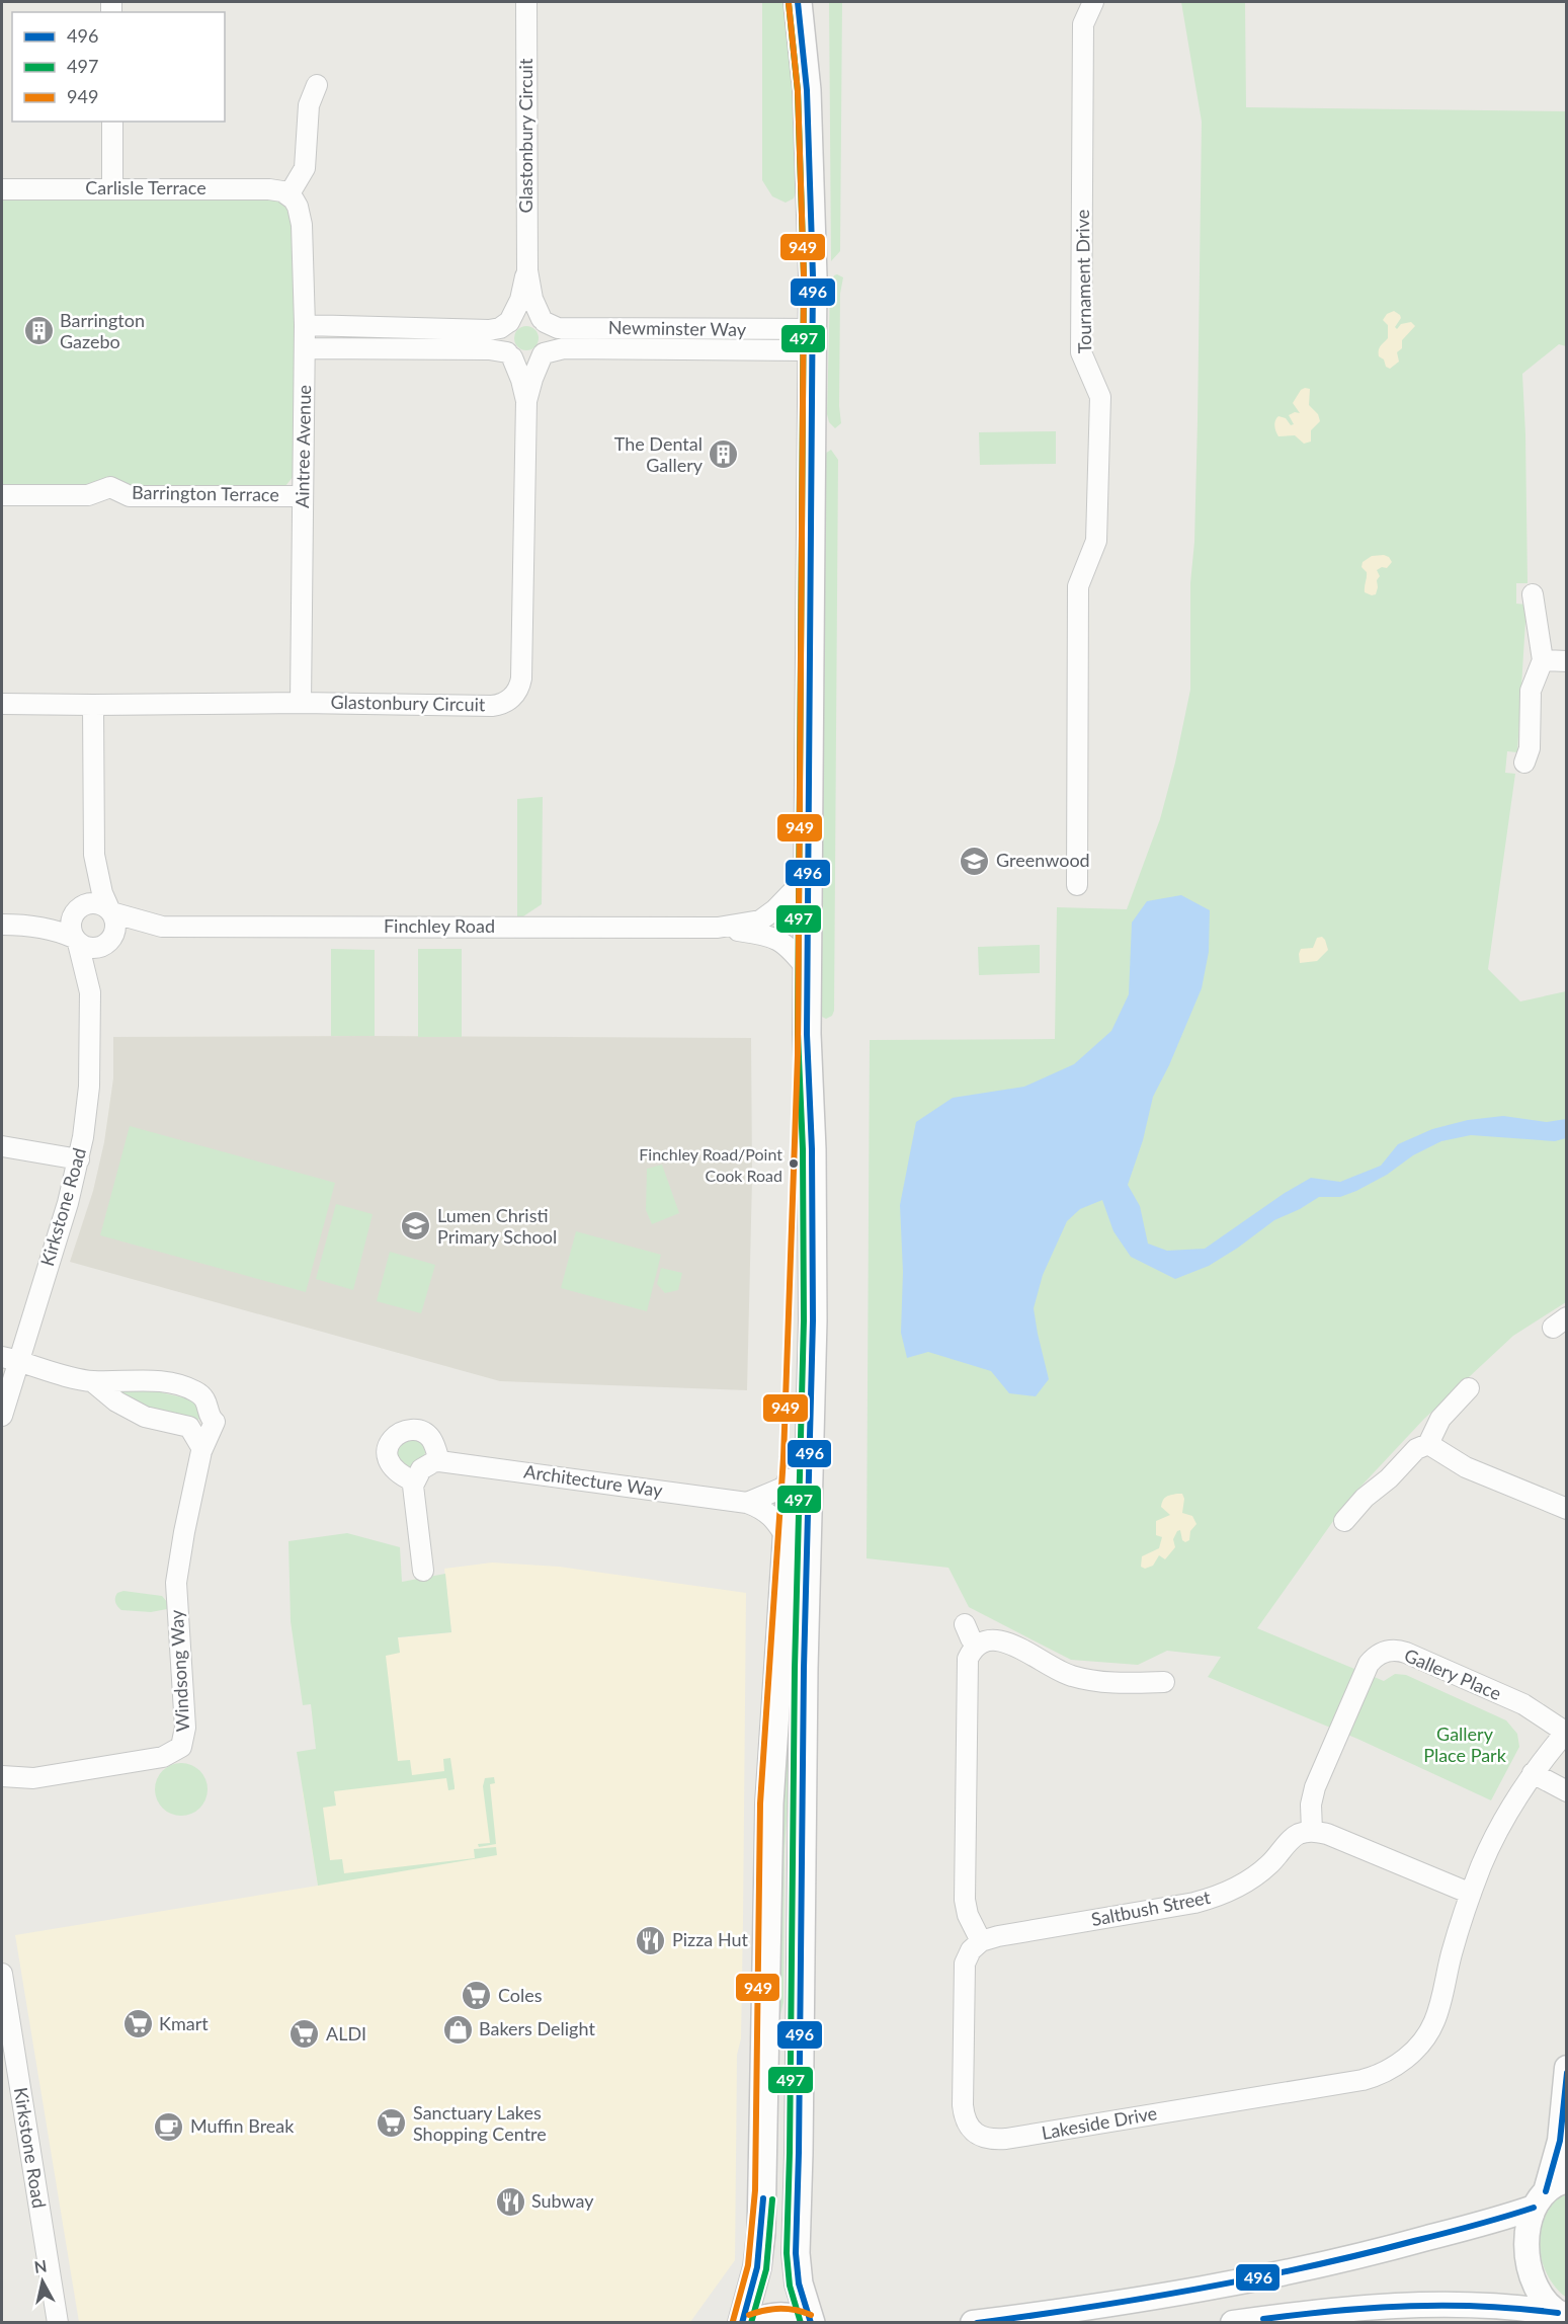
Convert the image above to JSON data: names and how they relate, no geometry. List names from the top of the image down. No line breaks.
{"streets":{"street":["Glastonbury Circuit","Carlisle Terrace","Tournament Drive","Newminster Way","Aintree Avenue","Barrington Terrace","Finchley Road","Kirkstone Road","Architecture Way","Windsong Way","Gallery Place","Saltbush Street","Lakeside Drive"]},"crossings":[["Glastonbury Circuit","Newminster Way"],["Glastonbury Circuit","Aintree Avenue"],["Carlisle Terrace","Aintree Avenue"],["Aintree Avenue","Barrington Terrace"],["Finchley Road","Kirkstone Road"],["Gallery Place","Saltbush Street"],["Gallery Place","Lakeside Drive"],["Saltbush Street","Lakeside Drive"]],"parks":["Gallery Place Park"],"places":{"building":["Barrington Gazebo","The Dental Gallery"],"school or university":["Greenwood","Lumen Christi Primary School"],"other":["Finchley Road/Point Cook Road"],"restaurant":["Pizza Hut","Subway"],"supermarket":["Coles","Kmart","ALDI","Sanctuary Lakes Shopping Centre"],"shop":["Bakers Delight"],"cafe":["Muffin Break"]},"lines":["transit line 496","transit line 497","transit line 949"],"legend":["496","497","949"],"north":"top"}
